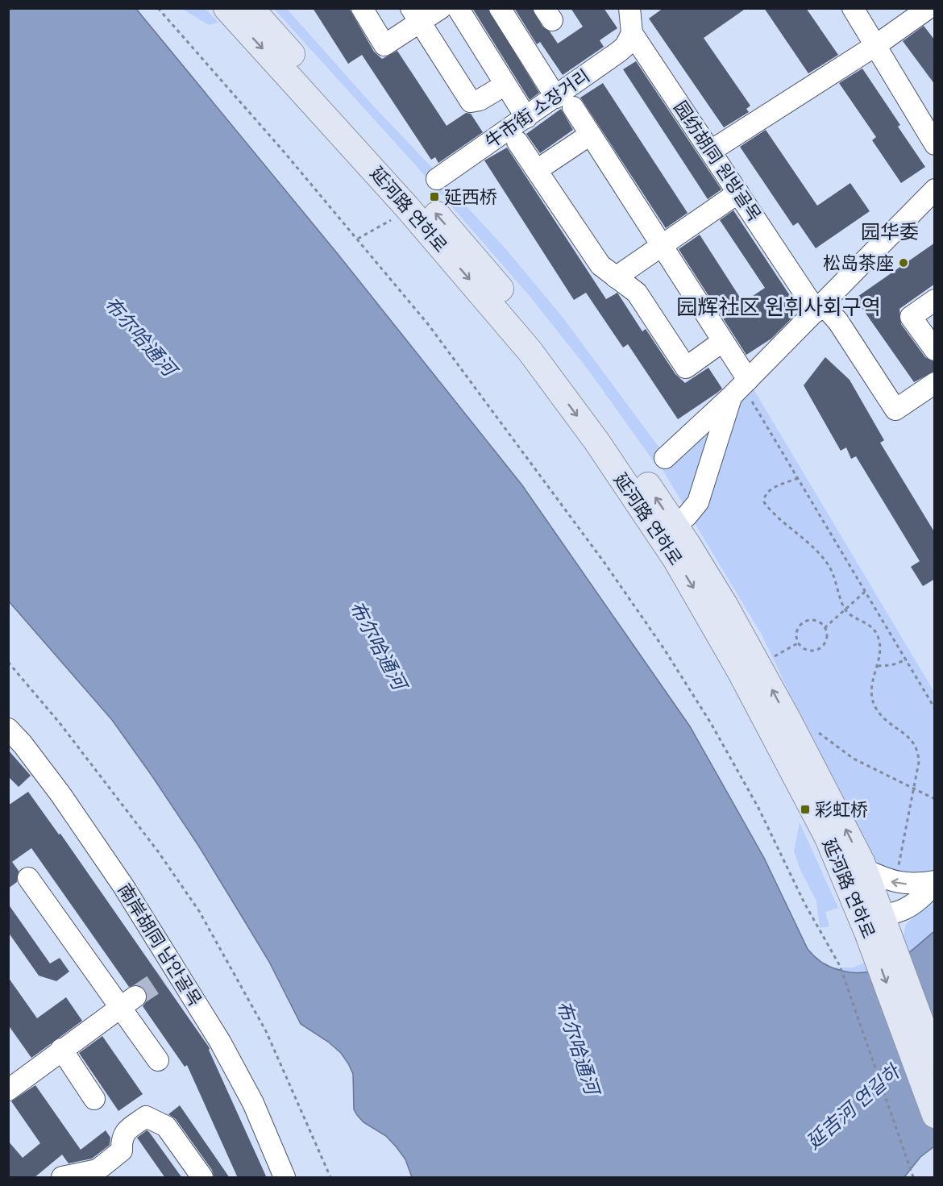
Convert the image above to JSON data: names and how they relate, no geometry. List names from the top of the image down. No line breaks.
{"streets":{"main road":["延河路 연하로"],"street":["牛市街 소장거리","园纺胡同 원방골목","南岸胡同 남안골목"]},"crossings":[["牛市街 소장거리","园纺胡同 원방골목"]],"districts":["园华委","园辉社区 원휘사회구역"],"water":["布尔哈通河","延吉河 연길하"],"places":{"transit":["延西桥","彩虹桥"],"other":["松岛茶座"]}}
